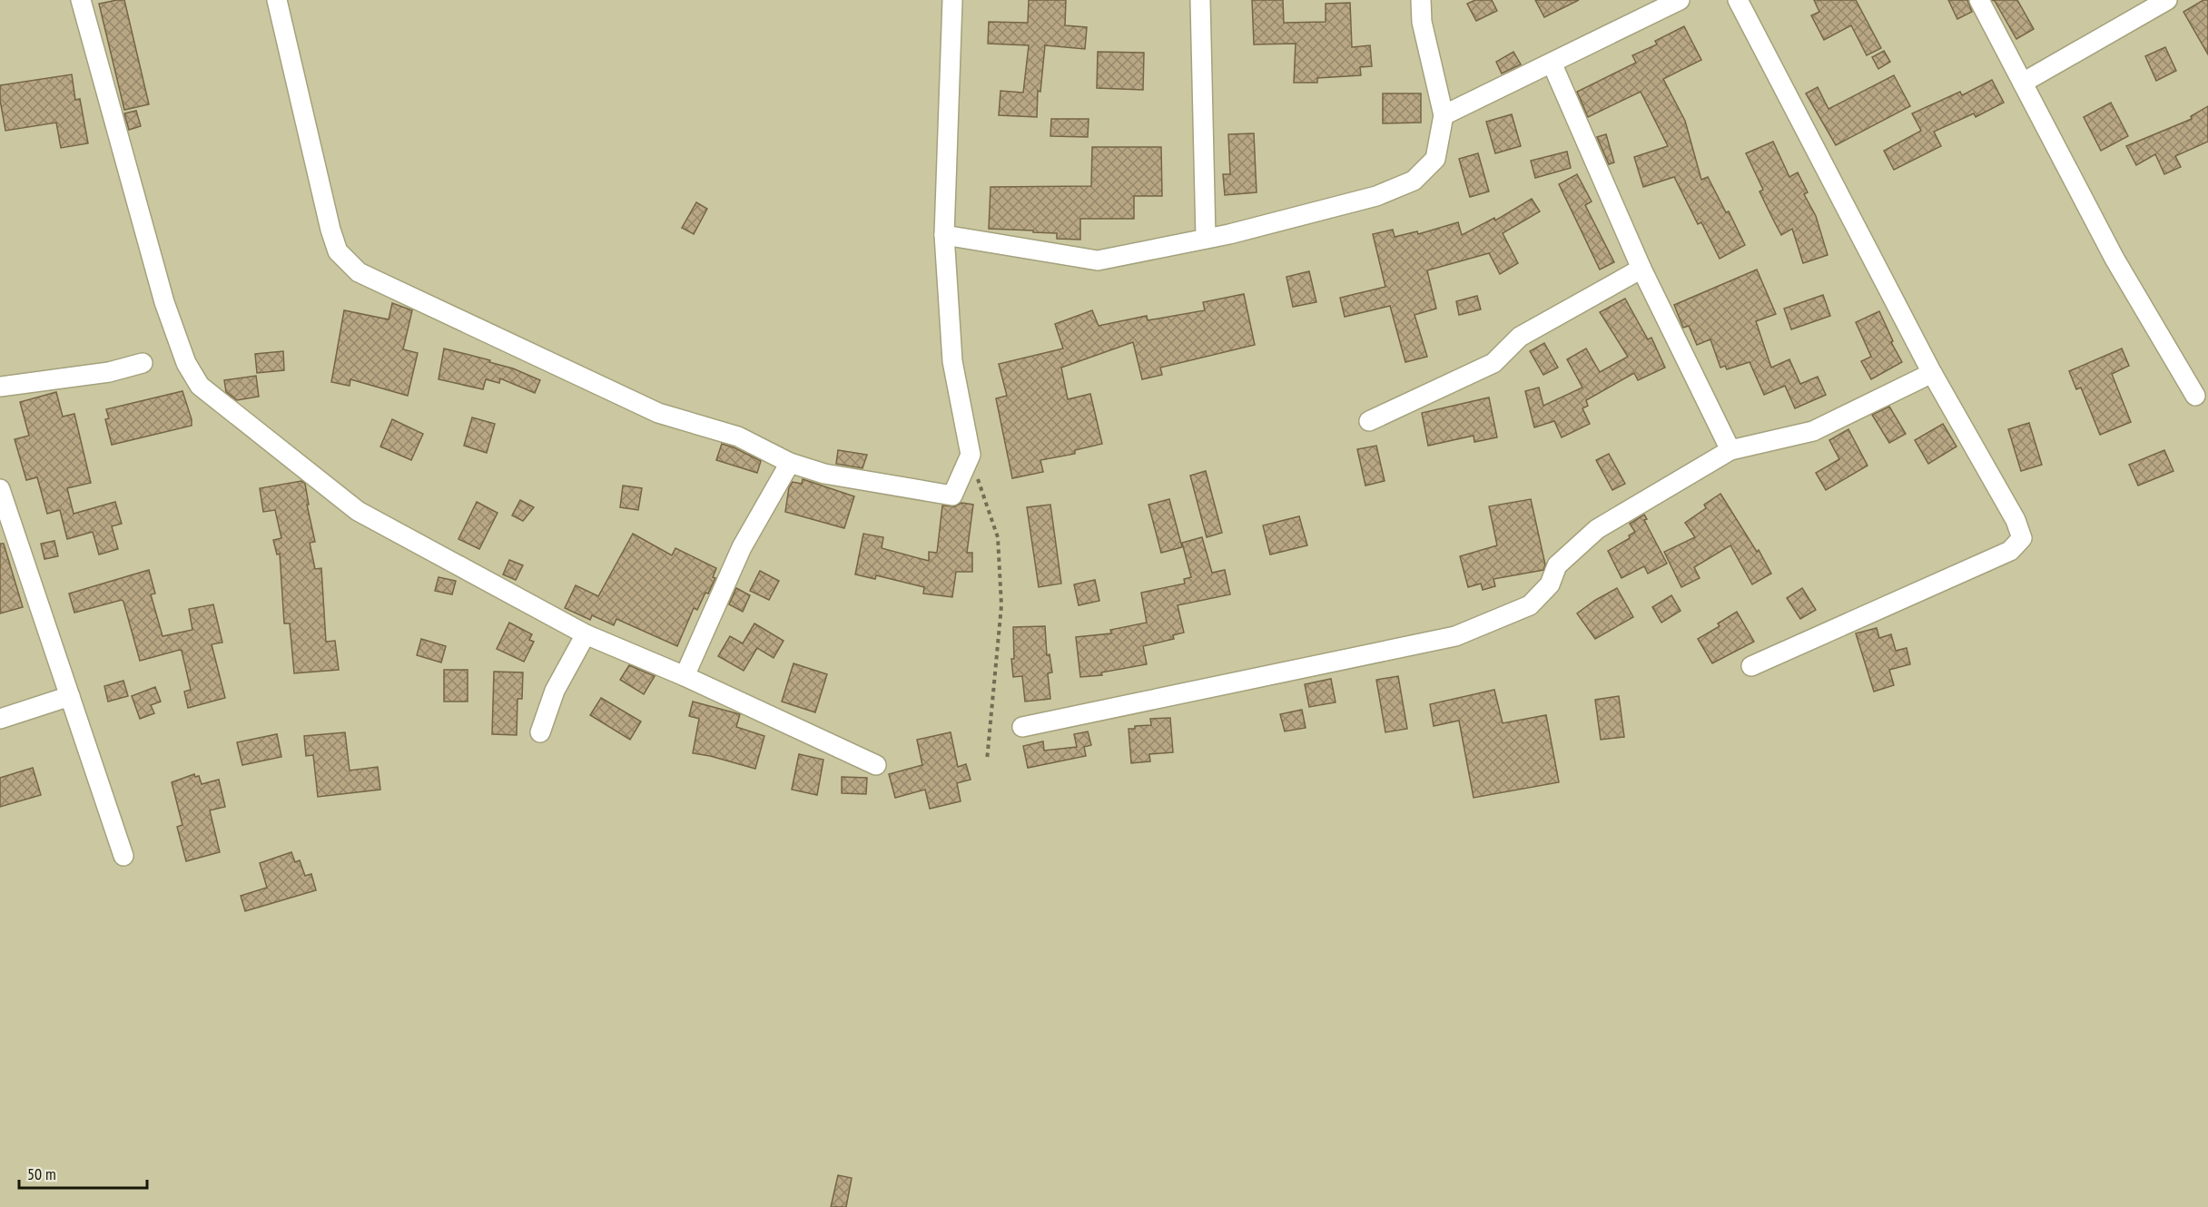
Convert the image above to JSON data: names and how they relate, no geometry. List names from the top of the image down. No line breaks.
{"scale_bar":"50 m"}
